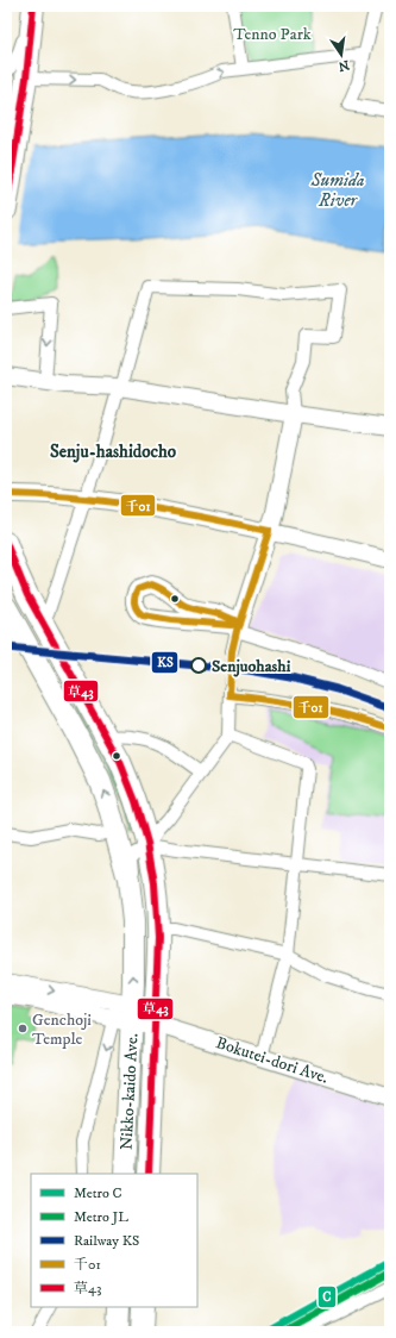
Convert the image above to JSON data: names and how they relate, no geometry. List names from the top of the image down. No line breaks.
{"streets":{"highway":["Nikko-kaido Ave."],"street":["Bokutei-dori Ave."]},"crossings":[["Bokutei-dori Ave.","Nikko-kaido Ave."]],"districts":["Senju-hashidocho"],"water":["Sumida River"],"parks":["Tenno Park"],"places":["Senjuohashi","Genchoji Temple"],"lines":["transit line 草43","transit line 千01","rail line KS","metro line C","metro line JL"],"legend":["Metro C","Metro JL","Railway KS","千01","草43"],"north":"bottom"}
